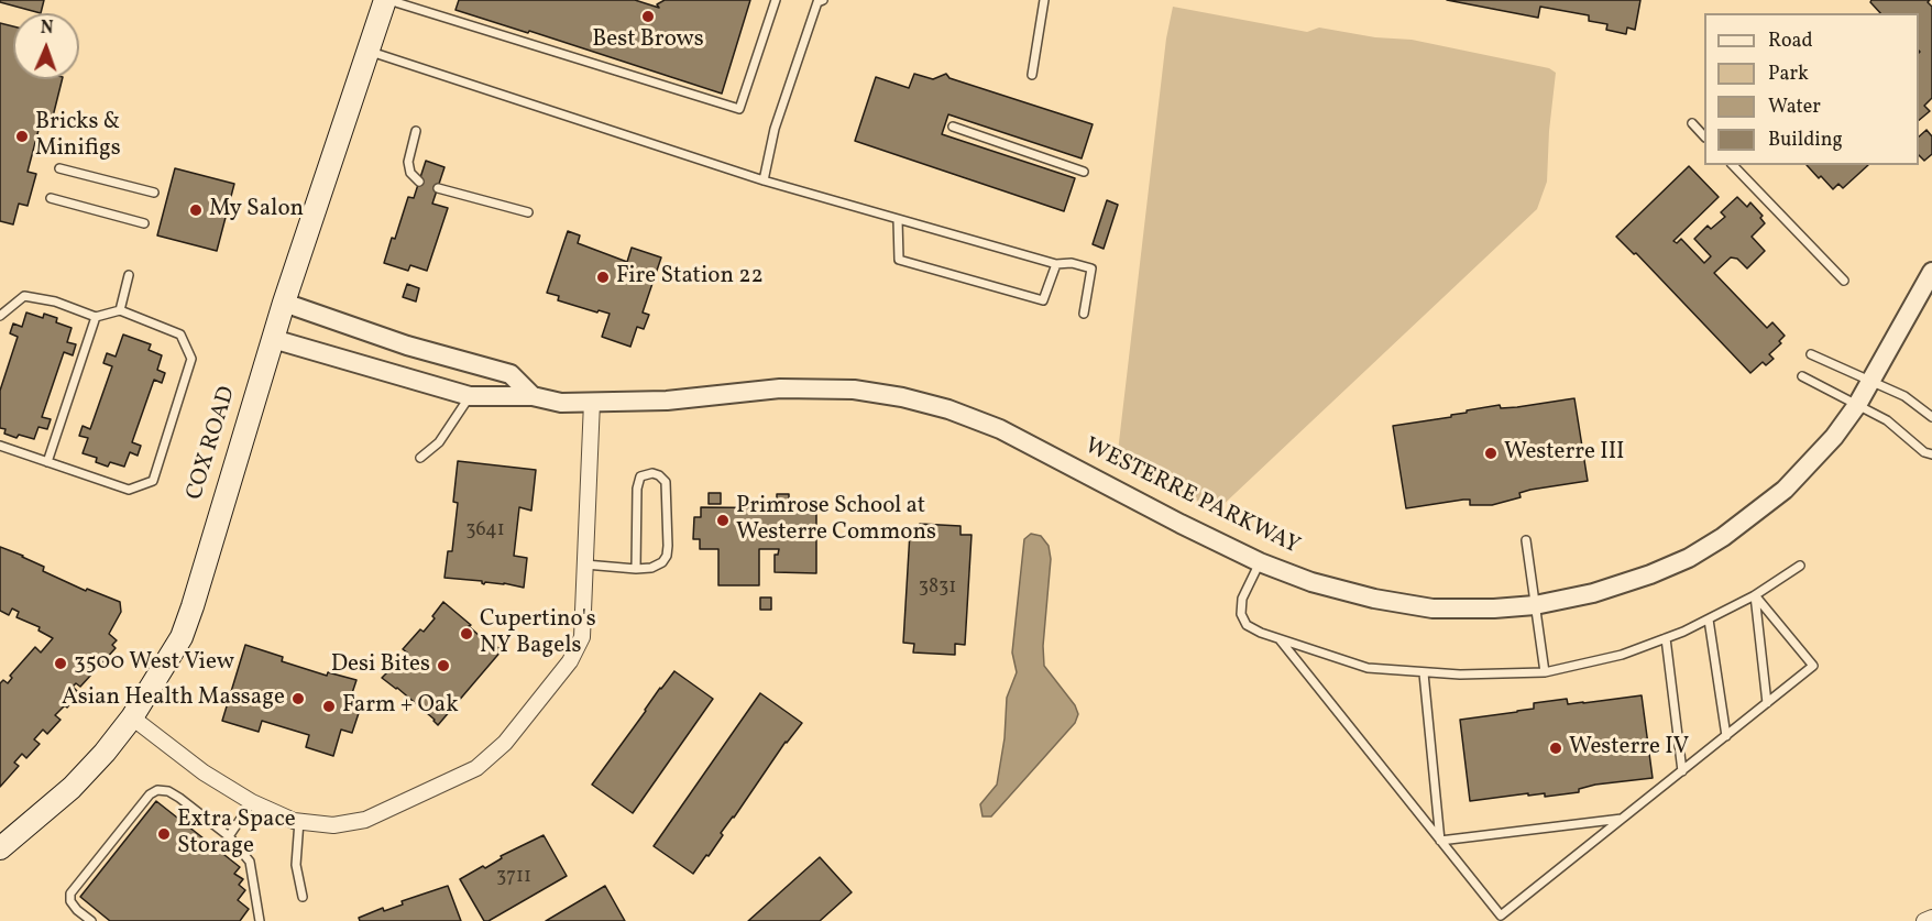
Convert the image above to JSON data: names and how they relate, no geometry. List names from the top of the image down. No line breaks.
{"streets":{"main road":["COX ROAD"],"street":["WESTERRE PARKWAY"]},"crossings":[["COX ROAD","WESTERRE PARKWAY"]],"places":["Best Brows","Bricks & Minifigs","My Salon","Fire Station 22","Westerre III","Primrose School at Westerre Commons","Cupertino's NY Bagels","3500 West View","Desi Bites","Asian Health Massage","Farm + Oak","Westerre IV","Extra Space Storage"],"house_numbers":["3641","3831","3711"],"legend":["Road","Park","Water","Building"],"north":"top"}
